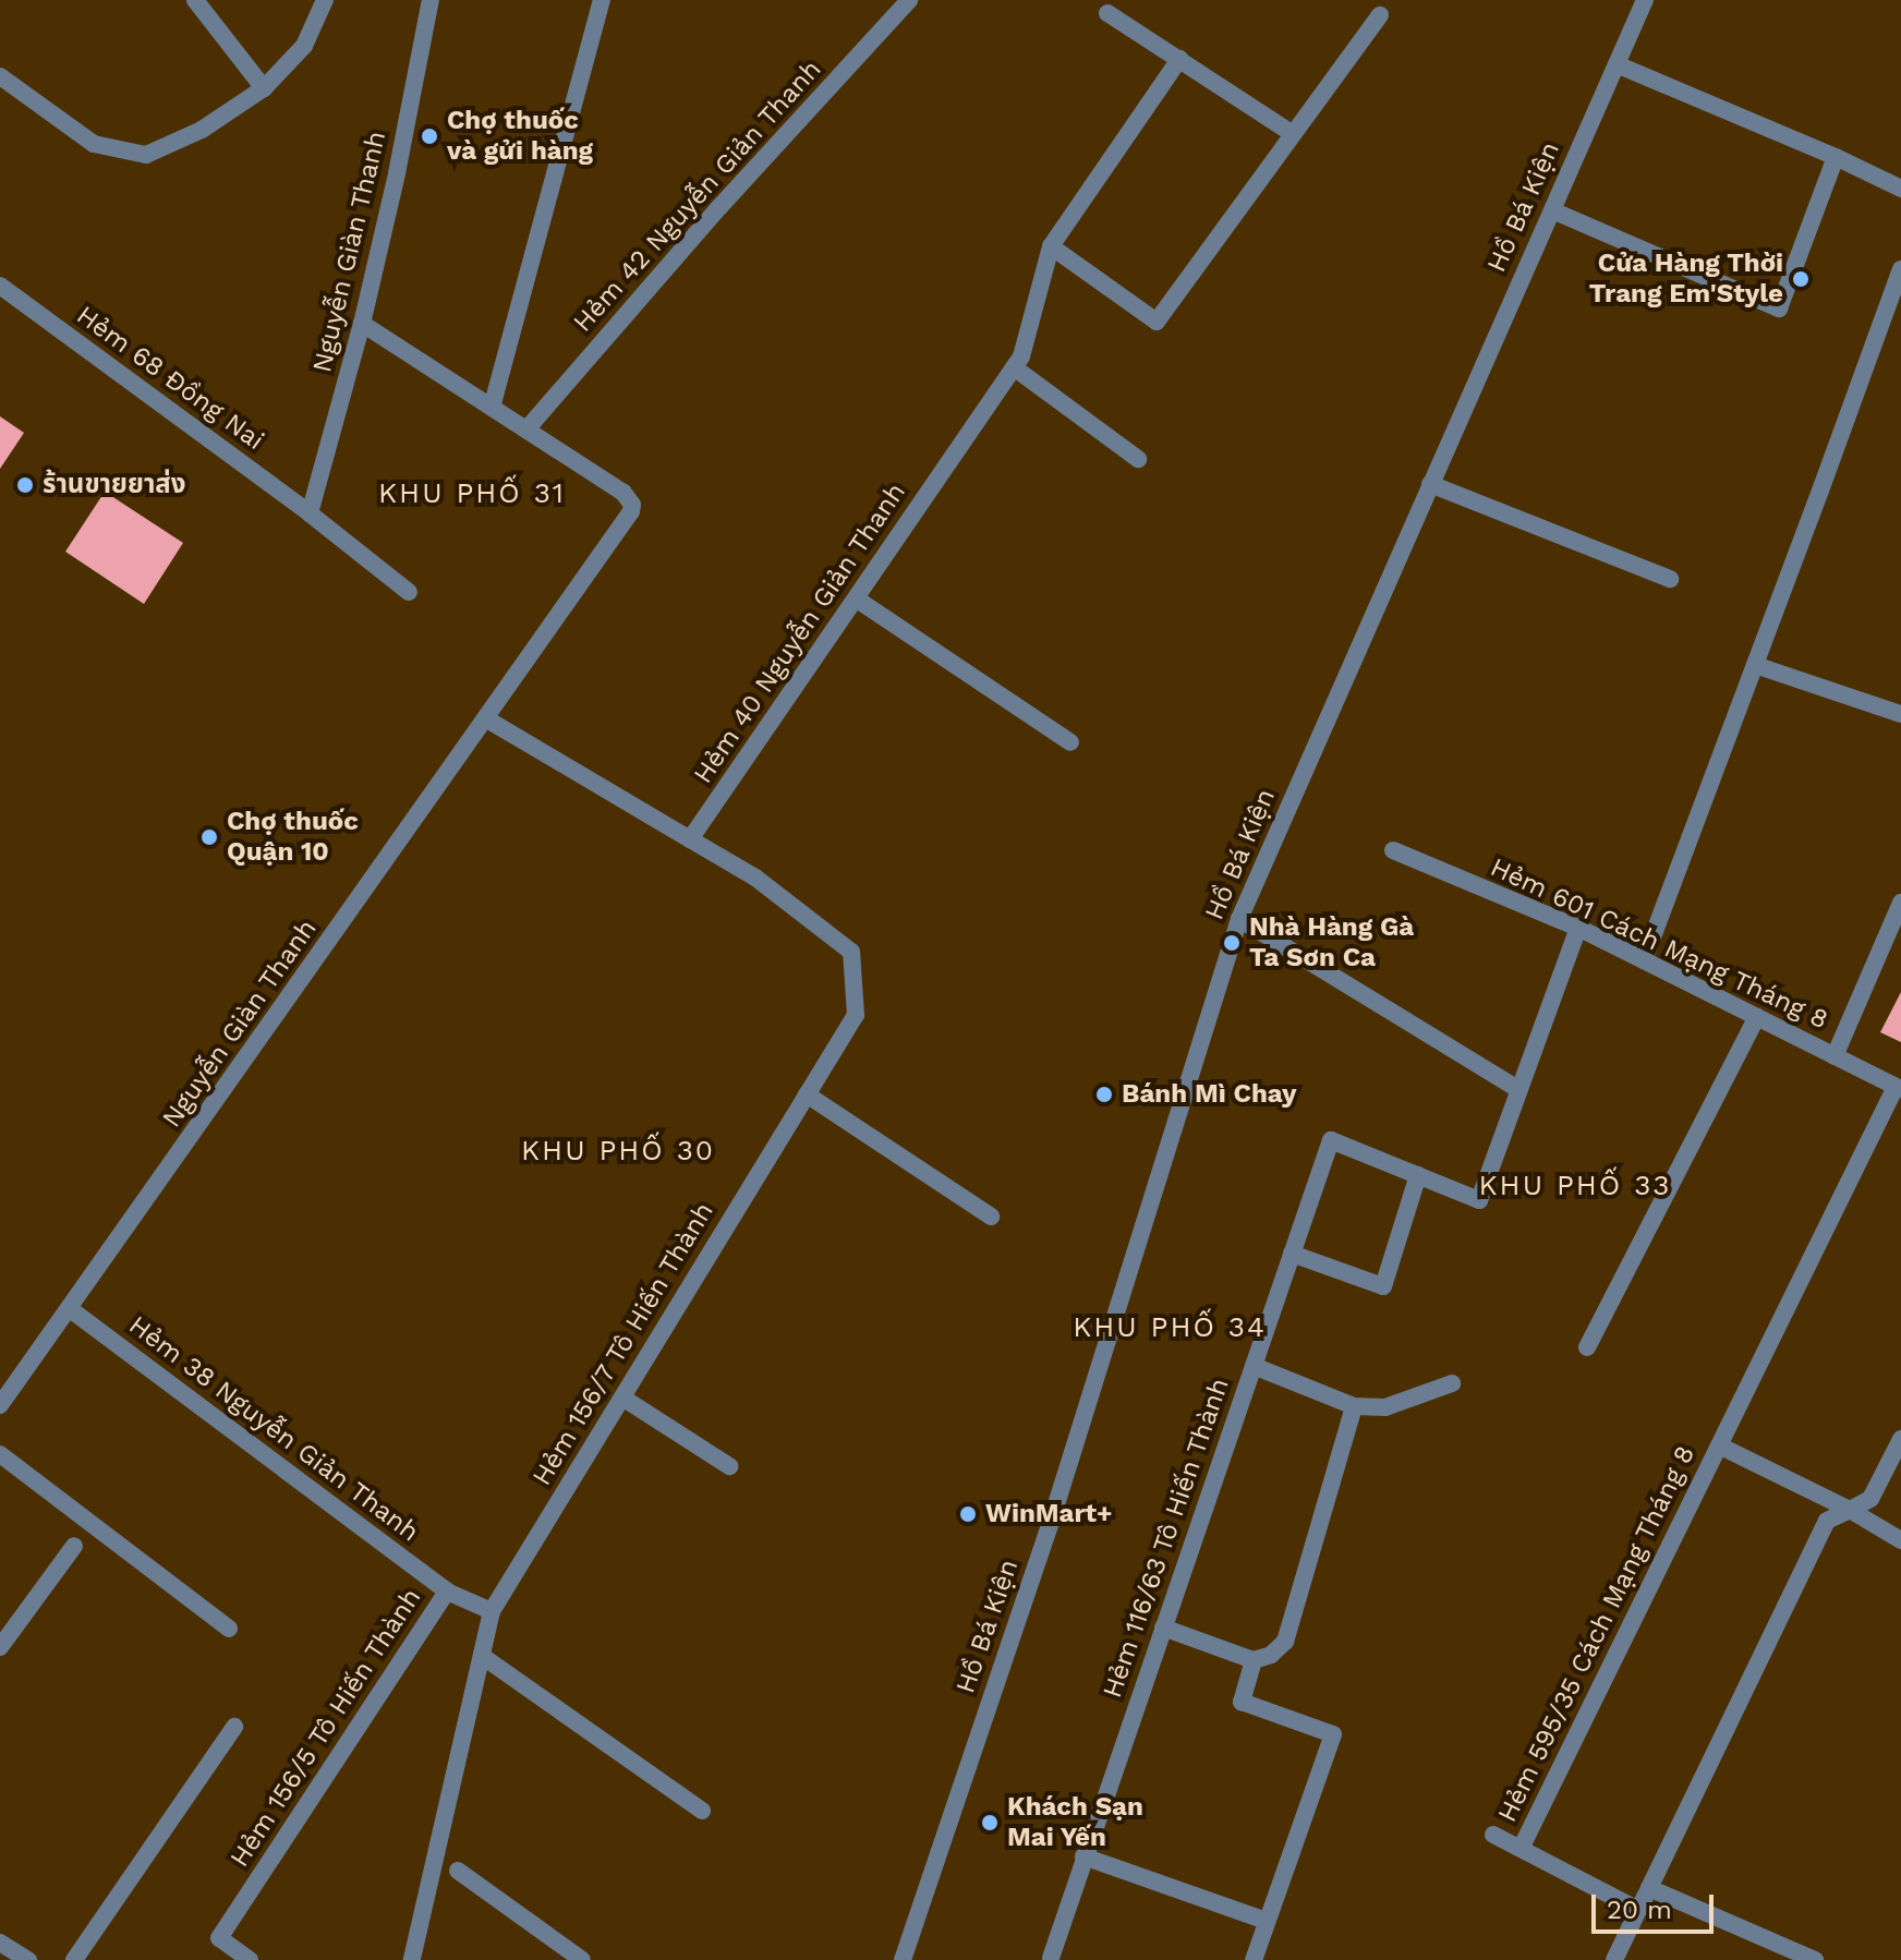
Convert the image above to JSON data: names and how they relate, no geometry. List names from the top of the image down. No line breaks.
{"streets":{"street":["Hẻm 42 Nguyễn Giản Thanh","Hồ Bá Kiện","Nguyễn Giàn Thanh","Hẻm 68 Đồng Nai","Hẻm 40 Nguyễn Giản Thanh","Hẻm 601 Cách Mạng Tháng 8","Hẻm 156/7 Tô Hiến Thành","Hẻm 38 Nguyễn Giản Thanh","Hẻm 116/63 Tô Hiến Thành","Hẻm 595/35 Cách Mạng Tháng 8","Hẻm 156/5 Tô Hiến Thành"]},"crossings":[["Hẻm 42 Nguyễn Giản Thanh","Nguyễn Giàn Thanh"],["Nguyễn Giàn Thanh","Hẻm 68 Đồng Nai"],["Nguyễn Giàn Thanh","Hẻm 38 Nguyễn Giản Thanh"],["Hẻm 40 Nguyễn Giản Thanh","Hẻm 156/7 Tô Hiến Thành"],["Hẻm 601 Cách Mạng Tháng 8","Hẻm 595/35 Cách Mạng Tháng 8"],["Hẻm 156/7 Tô Hiến Thành","Hẻm 156/5 Tô Hiến Thành"],["Hẻm 38 Nguyễn Giản Thanh","Hẻm 156/5 Tô Hiến Thành"]],"districts":["KHU PHỐ 31","KHU PHỐ 30","KHU PHỐ 33","KHU PHỐ 34"],"places":["Chợ thuốc và gửi hàng","Cửa Hàng Thời Trang Em'Style","ร้านขายยาส่ง","Chợ thuốc Quận 10","Nhà Hàng Gà Ta Sơn Ca","Bánh Mì Chay","WinMart+","Khách Sạn Mai Yến"],"scale_bar":"20 m"}
